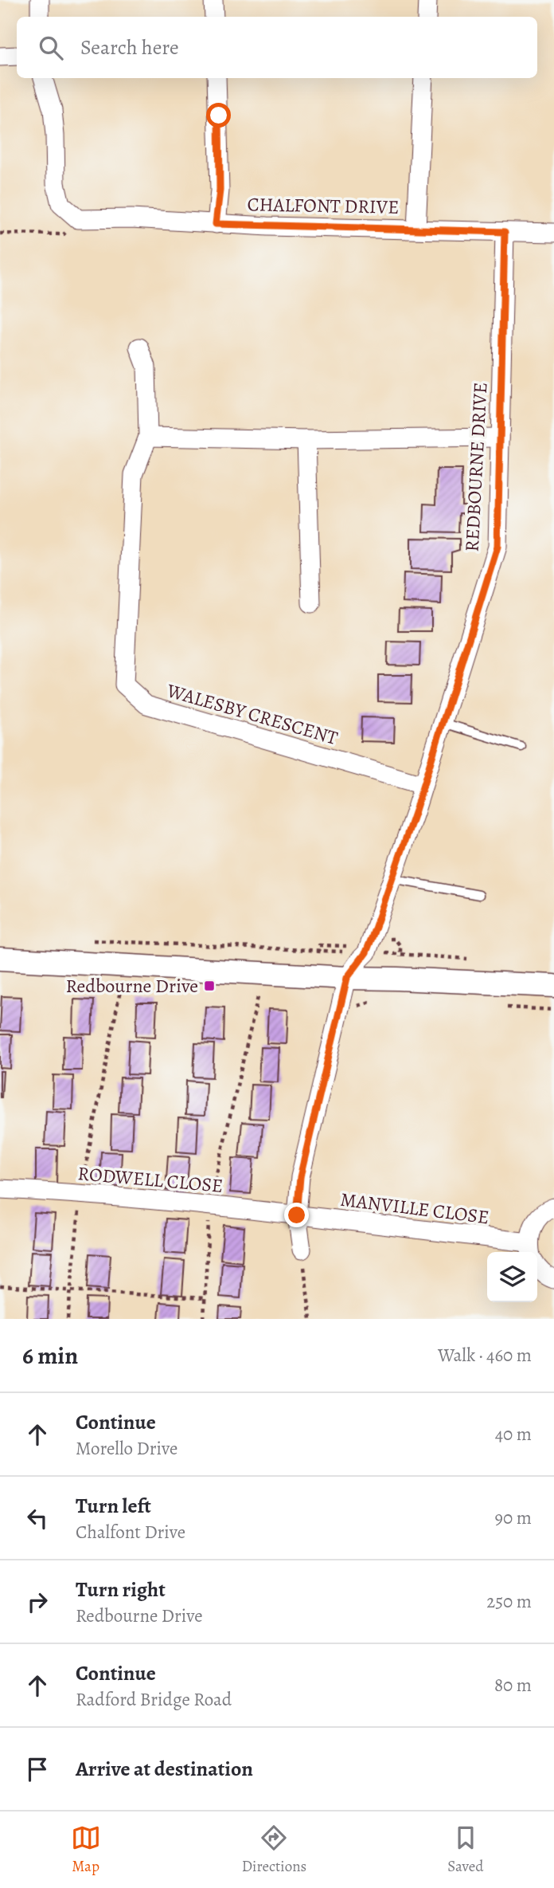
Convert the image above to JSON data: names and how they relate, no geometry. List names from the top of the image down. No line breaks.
{"streets":{"street":["CHALFONT DRIVE","REDBOURNE DRIVE","WALESBY CRESCENT","RODWELL CLOSE","MANVILLE CLOSE"]},"crossings":[["CHALFONT DRIVE","REDBOURNE DRIVE"],["REDBOURNE DRIVE","WALESBY CRESCENT"],["RODWELL CLOSE","MANVILLE CLOSE"]],"places":{"transit":["Redbourne Drive"]},"page":{"search":"Search here","heading":["6 min","Walk · 460 m"],"list":[["Continue","Morello Drive","40 m"],["Turn left","Chalfont Drive","90 m"],["Turn right","Redbourne Drive","250 m"],["Continue","Radford Bridge Road","80 m"],"Arrive at destination"],"nav":["Map","Directions","Saved"]}}
